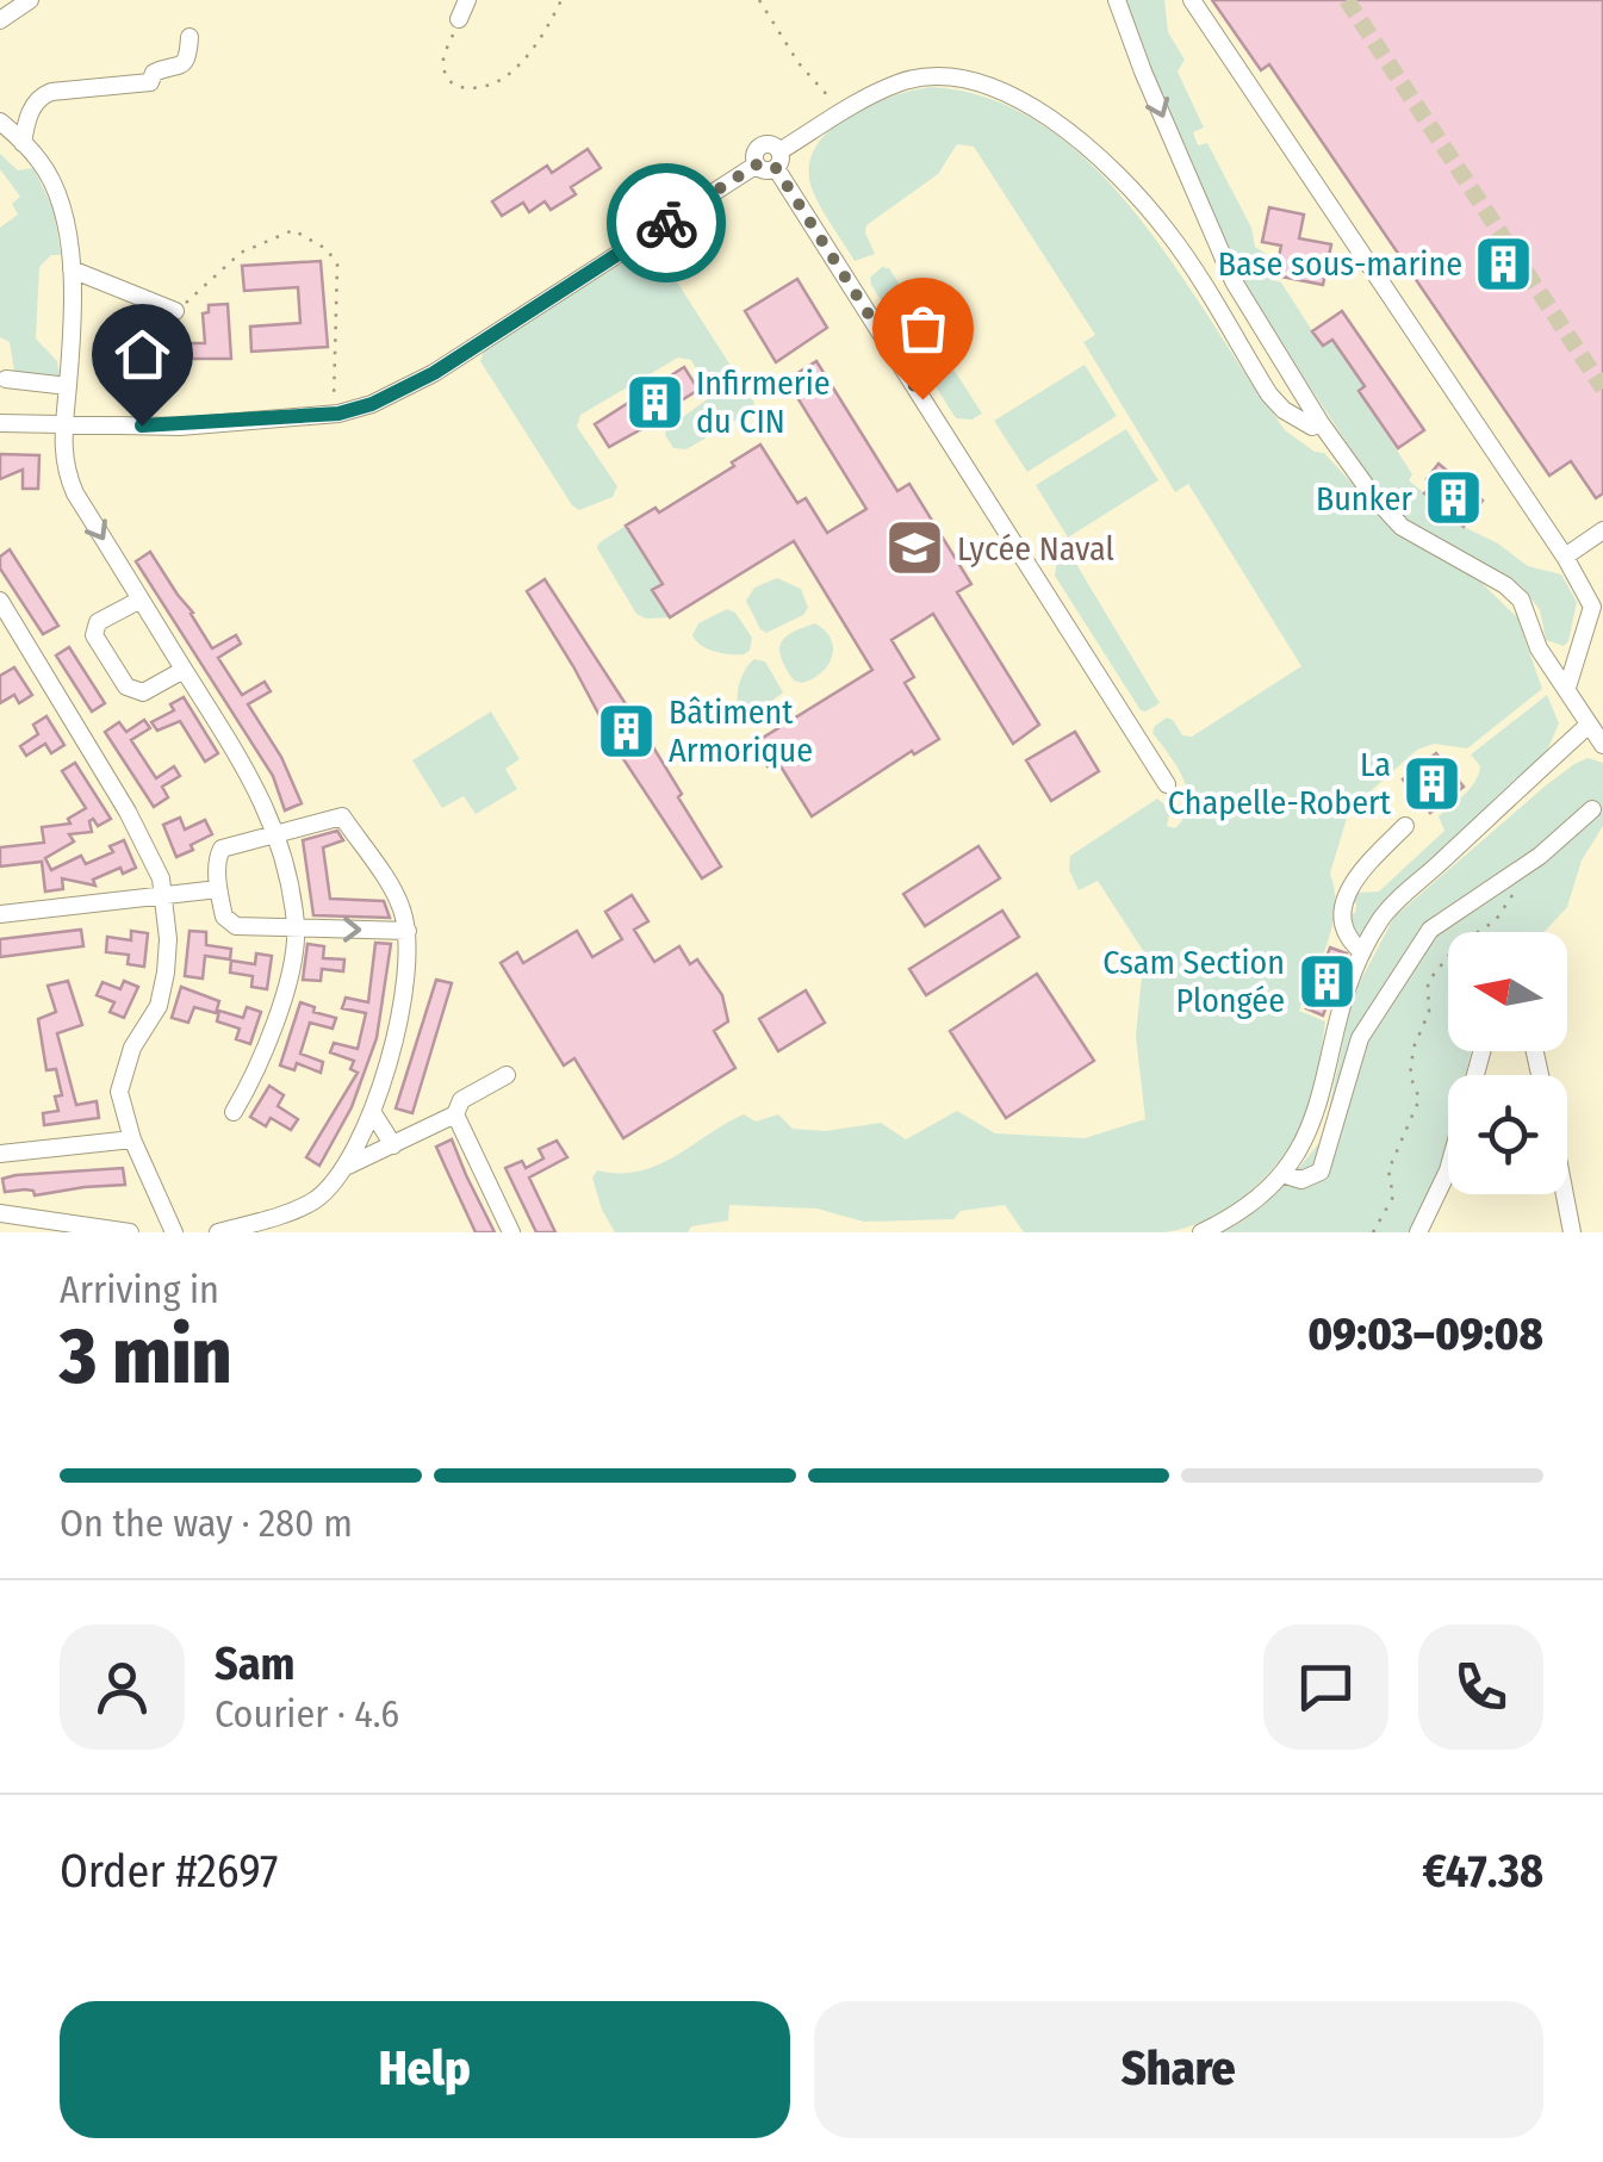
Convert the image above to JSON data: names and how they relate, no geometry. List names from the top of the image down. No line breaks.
{"places":{"building":["Base sous-marine","Infirmerie du CIN","Bunker","Bâtiment Armorique","La Chapelle-Robert","Csam Section Plongée"],"school or university":["Lycée Naval"]},"north":"left","page":{"heading":["3 min","Arriving in","09:03–09:08"],"panel":["Sam","Courier · 4.6","Order #2697","€47.38"],"bar":"On the way · 280 m","buttons":["Help","Share"]}}
